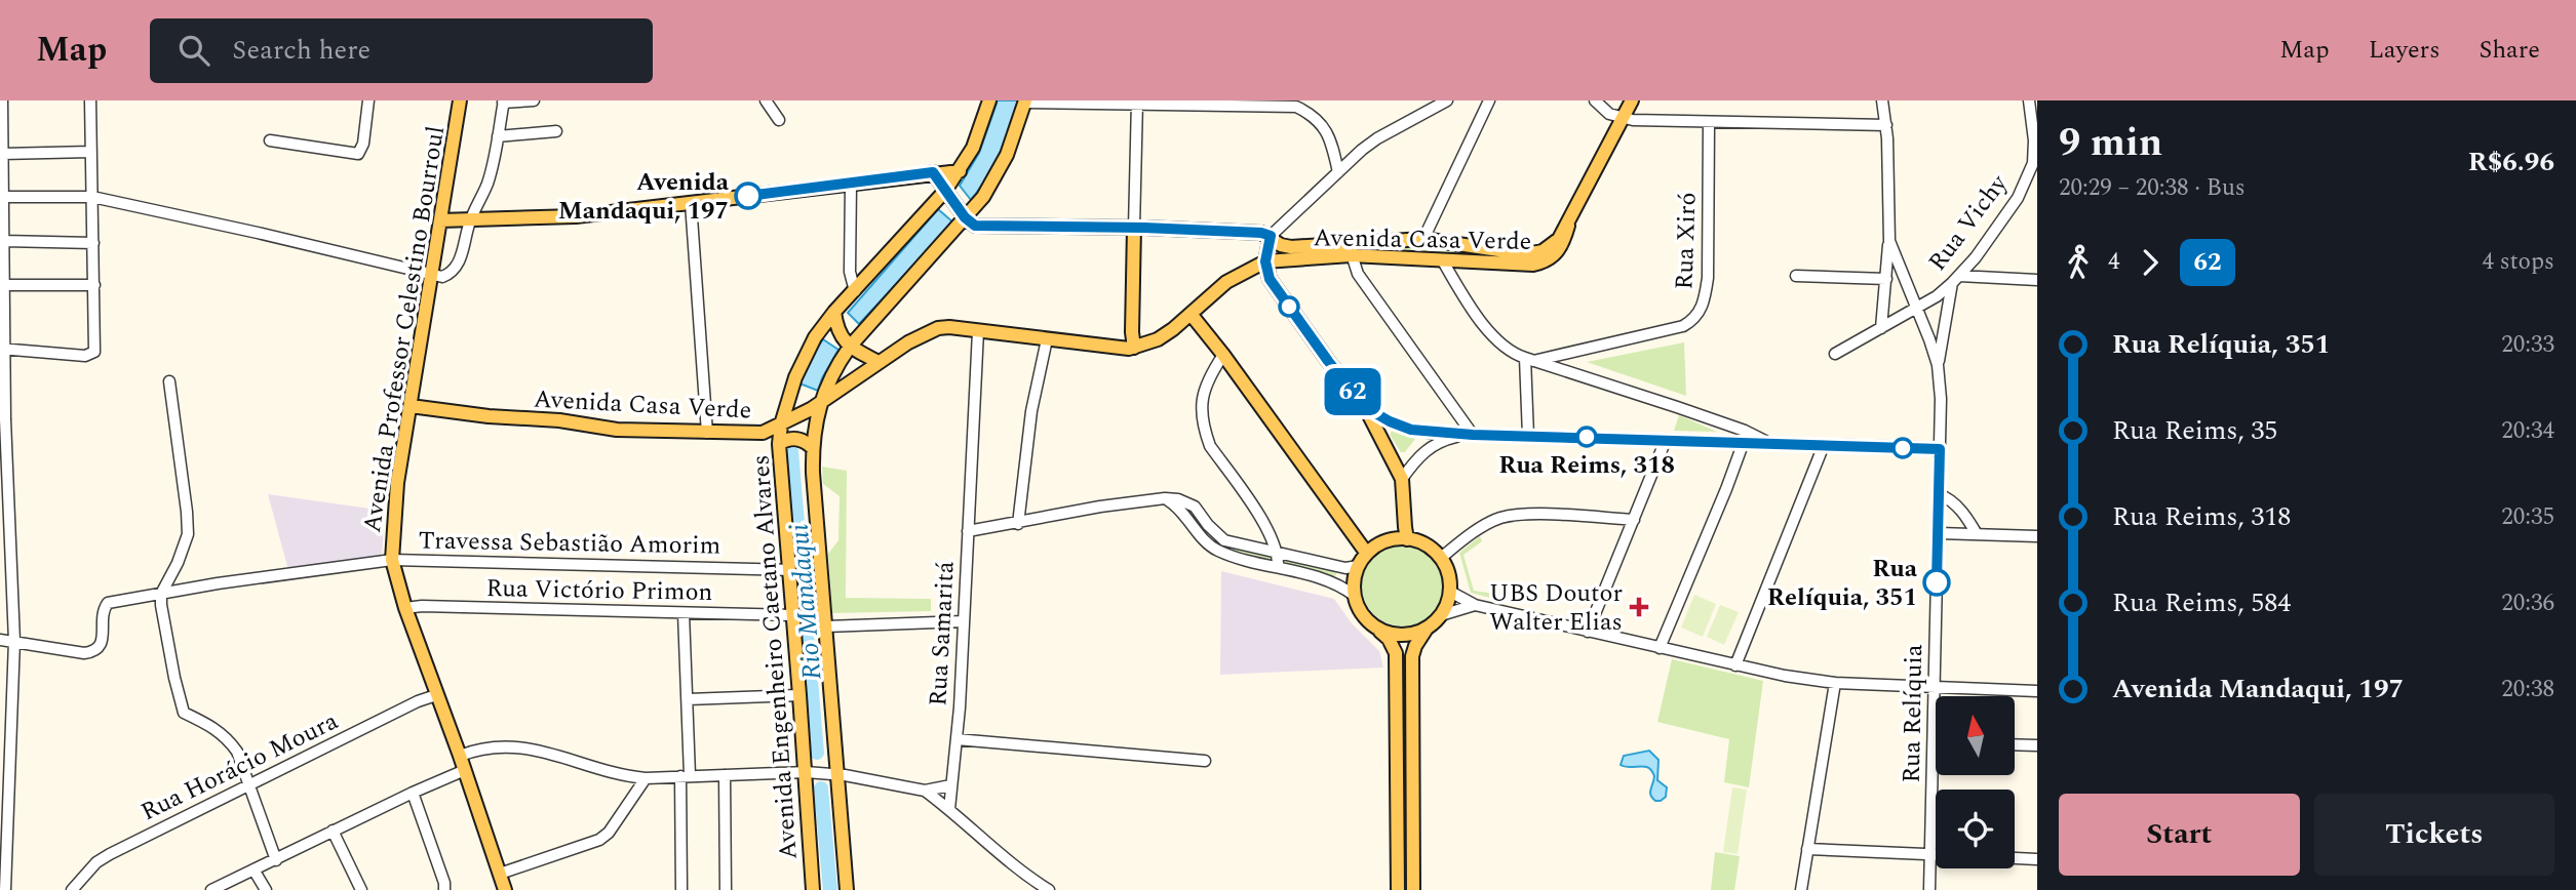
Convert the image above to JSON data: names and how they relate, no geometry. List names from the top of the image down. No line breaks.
{"streets":{"main road":["Avenida Casa Verde","Avenida Professor Celestino Bourroul","Avenida Engenheiro Caetano Alvares"],"street":["Rua Vichy","Rua Xiró","Travessa Sebastião Amorim","Rua Victório Primon","Rua Samaritá","Rua Relíquia","Rua Horácio Moura"]},"crossings":[["Rua Vichy","Rua Relíquia"],["Avenida Casa Verde","Avenida Professor Celestino Bourroul"],["Avenida Casa Verde","Rua Samaritá"],["Avenida Casa Verde","Avenida Engenheiro Caetano Alvares"],["Avenida Professor Celestino Bourroul","Travessa Sebastião Amorim"],["Avenida Professor Celestino Bourroul","Rua Victório Primon"],["Avenida Professor Celestino Bourroul","Rua Horácio Moura"],["Travessa Sebastião Amorim","Avenida Engenheiro Caetano Alvares"],["Rua Victório Primon","Avenida Engenheiro Caetano Alvares"]],"water":["Rio Mandaqui"],"places":{"other":["Avenida Mandaqui, 197","Rua Reims, 318","Rua Relíquia, 351"],"health":["UBS Doutor Walter Elias"]},"lines":["bus line 62"],"north":"top","page":{"header":"Map","search":"Search here","nav":["Map","Layers","Share"],"on_map":"62","heading":["9 min","20:29 – 20:38 · Bus","R$6.96"],"legs":["4","62","4 stops"],"list":[{"name":"Rua Relíquia, 351","value":"20:33"},{"name":"Rua Reims, 35","value":"20:34"},{"name":"Rua Reims, 318","value":"20:35"},{"name":"Rua Reims, 584","value":"20:36"},{"name":"Avenida Mandaqui, 197","value":"20:38"}],"buttons":["Start","Tickets"]}}
